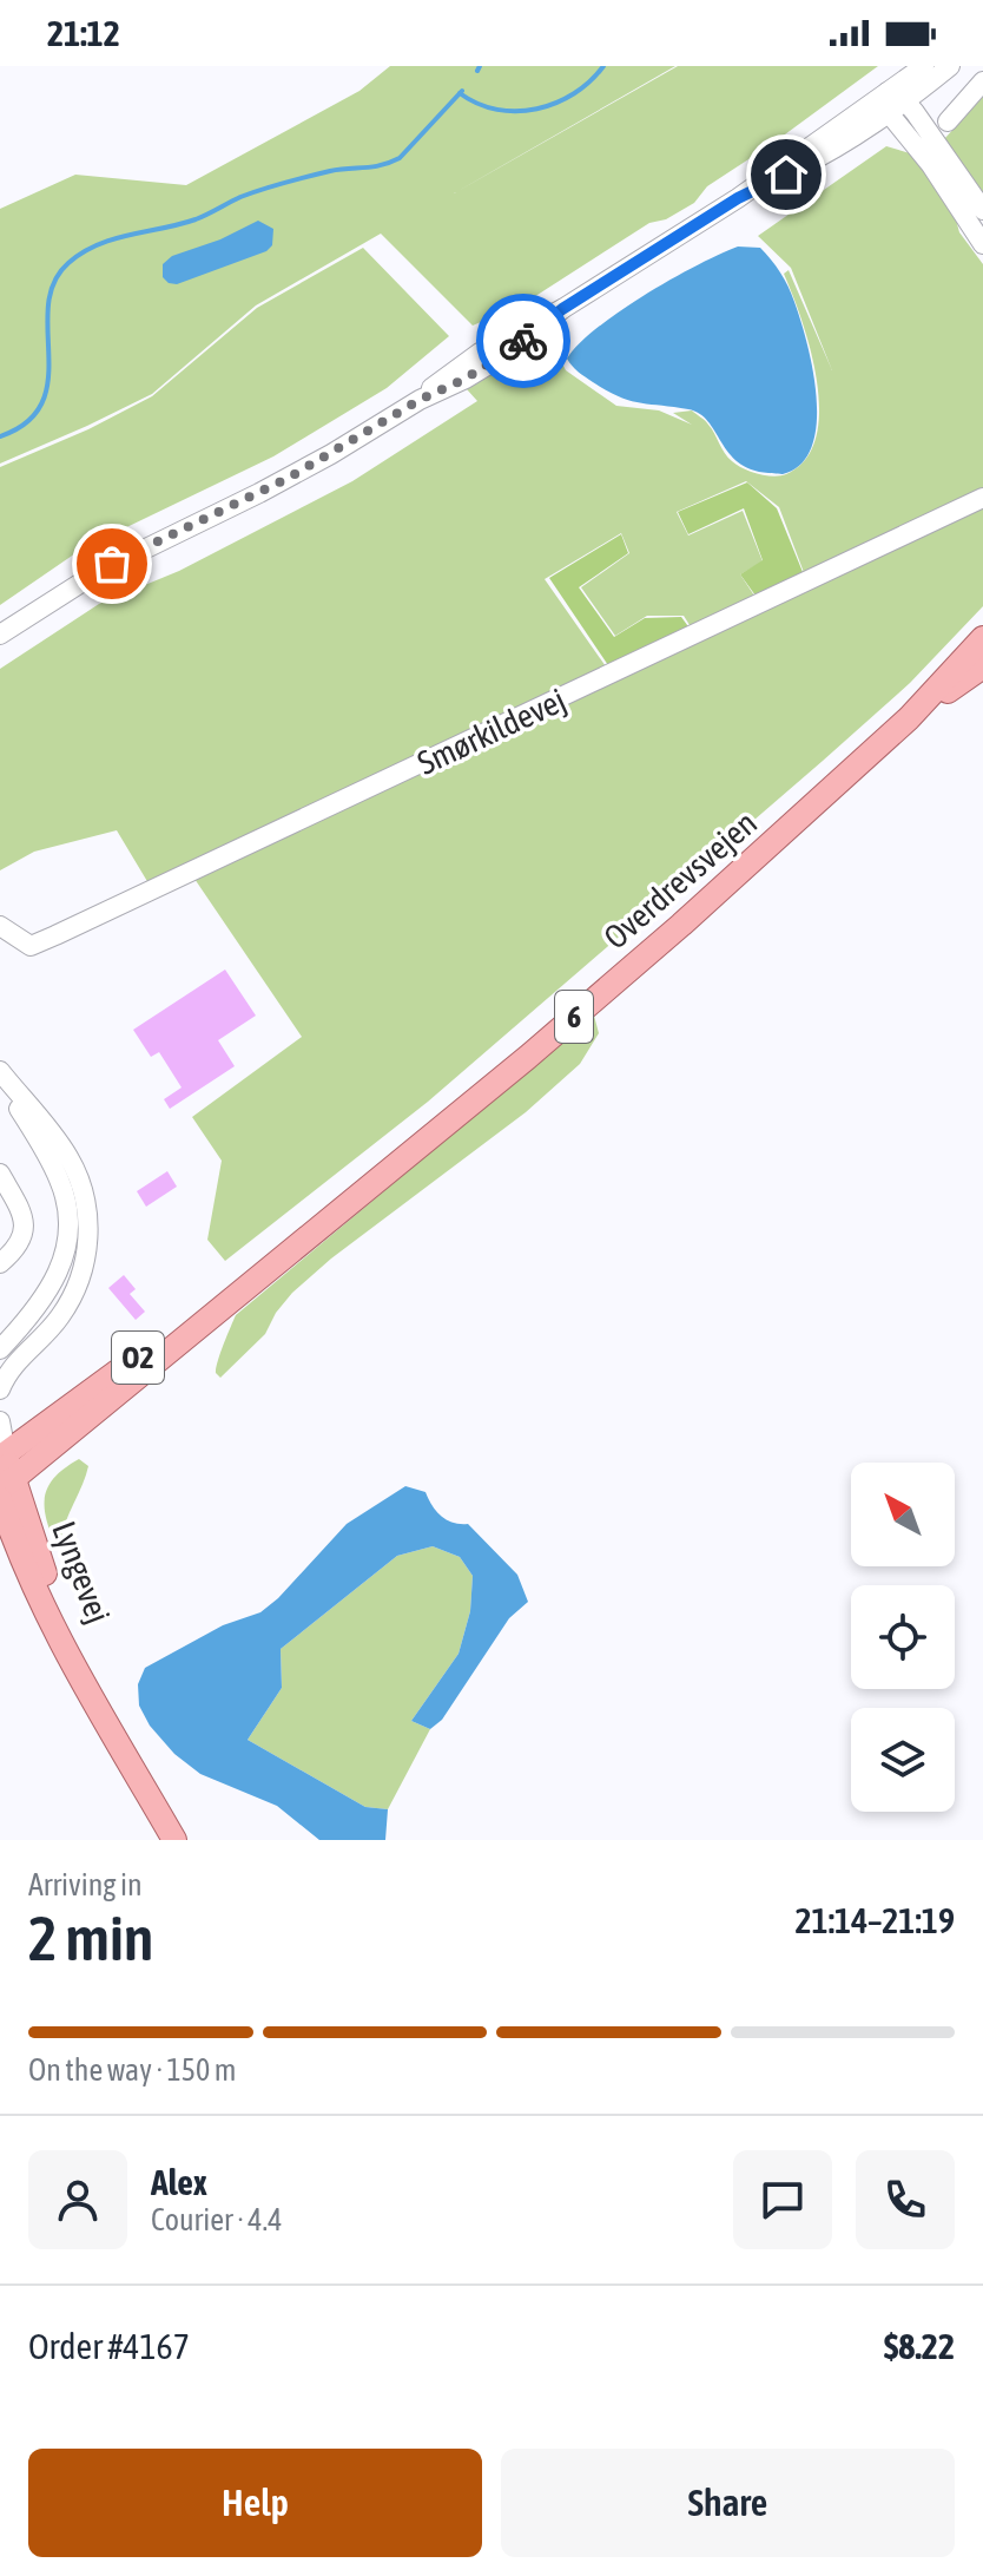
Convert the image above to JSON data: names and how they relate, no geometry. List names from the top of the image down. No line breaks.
{"streets":{"main road":["Overdrevsvejen","6","O2","Lyngevej"],"street":["Smørkildevej"]},"crossings":[["Overdrevsvejen","Lyngevej"]],"north":"top left","page":{"status":"21:12","heading":["2 min","Arriving in","21:14–21:19"],"panel":["Alex","Courier · 4.4","Order #4167","$8.22"],"bar":"On the way · 150 m","buttons":["Help","Share"]}}
